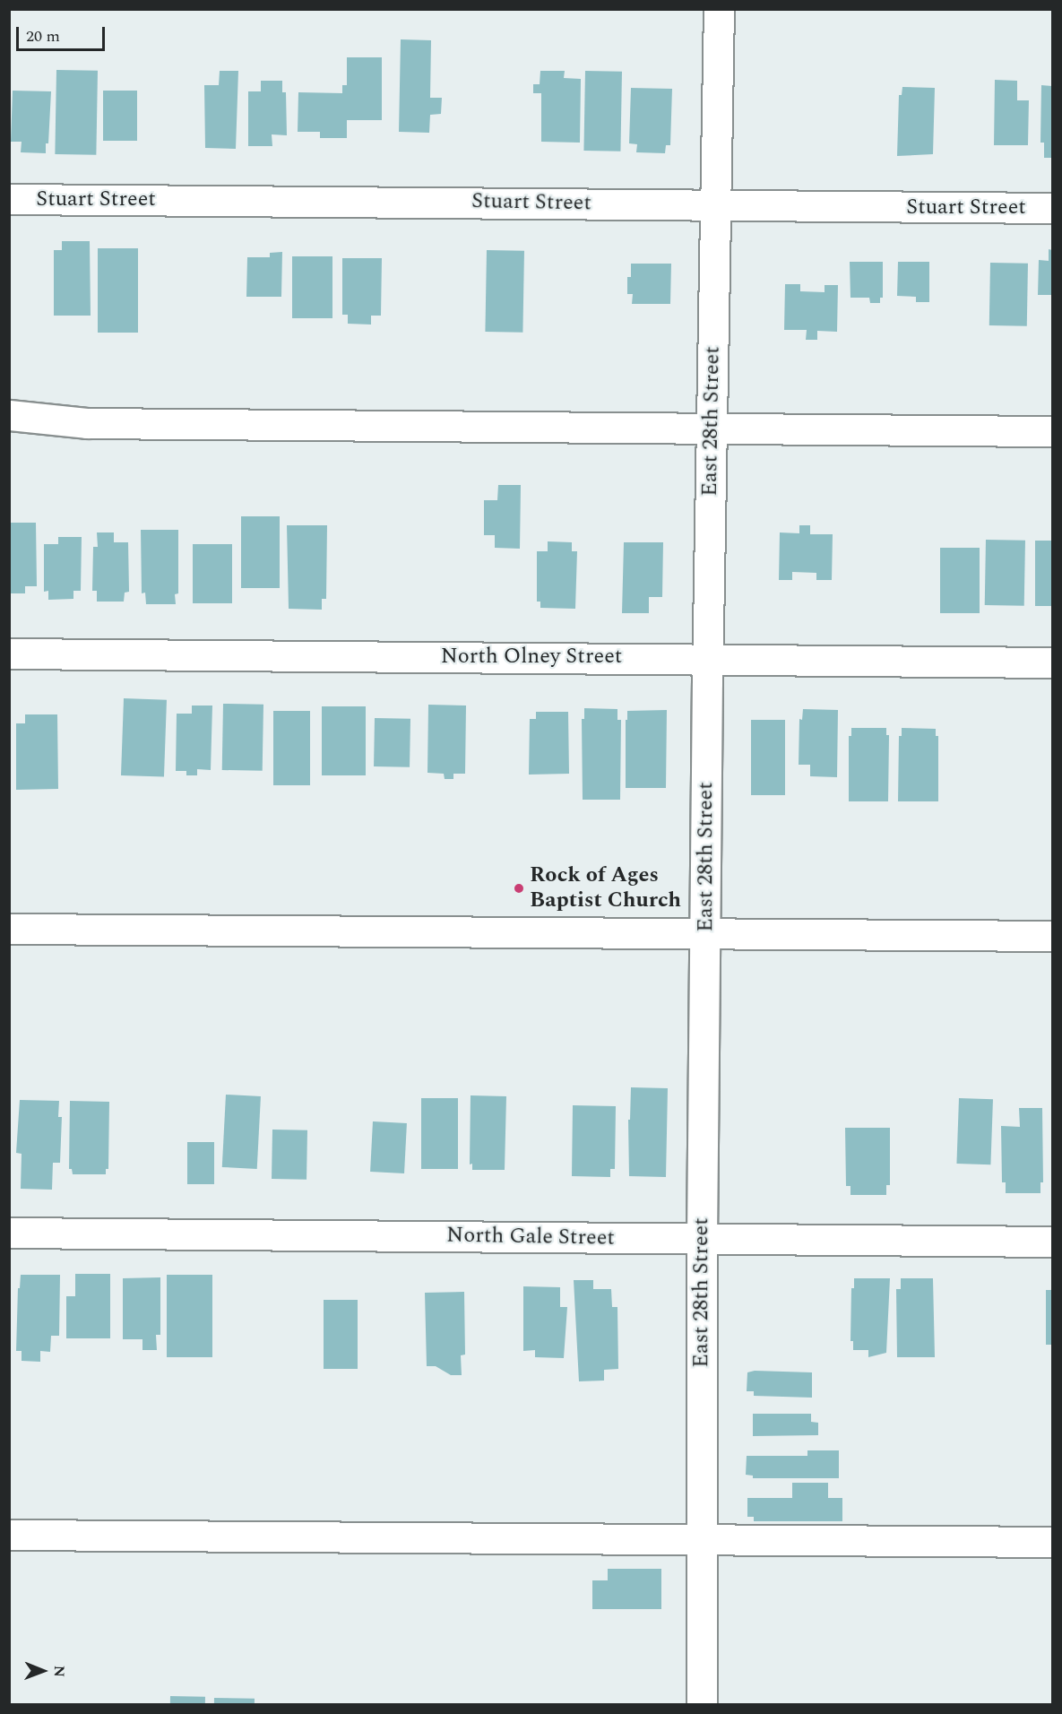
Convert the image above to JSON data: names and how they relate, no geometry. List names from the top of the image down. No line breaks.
{"streets":{"street":["Stuart Street","East 28th Street","North Olney Street","North Gale Street"]},"crossings":[["Stuart Street","East 28th Street"],["East 28th Street","North Olney Street"],["East 28th Street","North Gale Street"]],"places":["Rock of Ages Baptist Church"],"scale_bar":"20 m","north":"right"}
